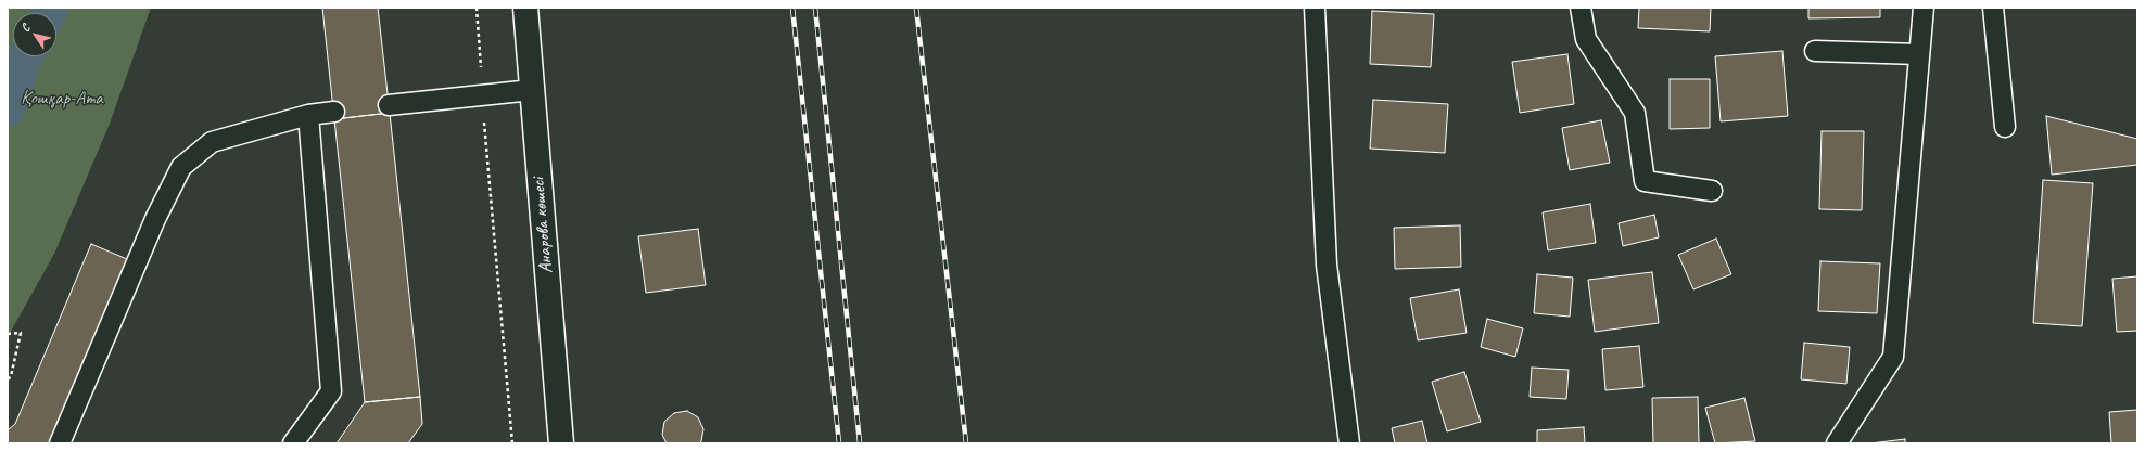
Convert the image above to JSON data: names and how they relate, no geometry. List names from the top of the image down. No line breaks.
{"streets":{"main road":["Анарова көшесі"]},"parks":["Қошқар-Ата"],"north":"top left"}
